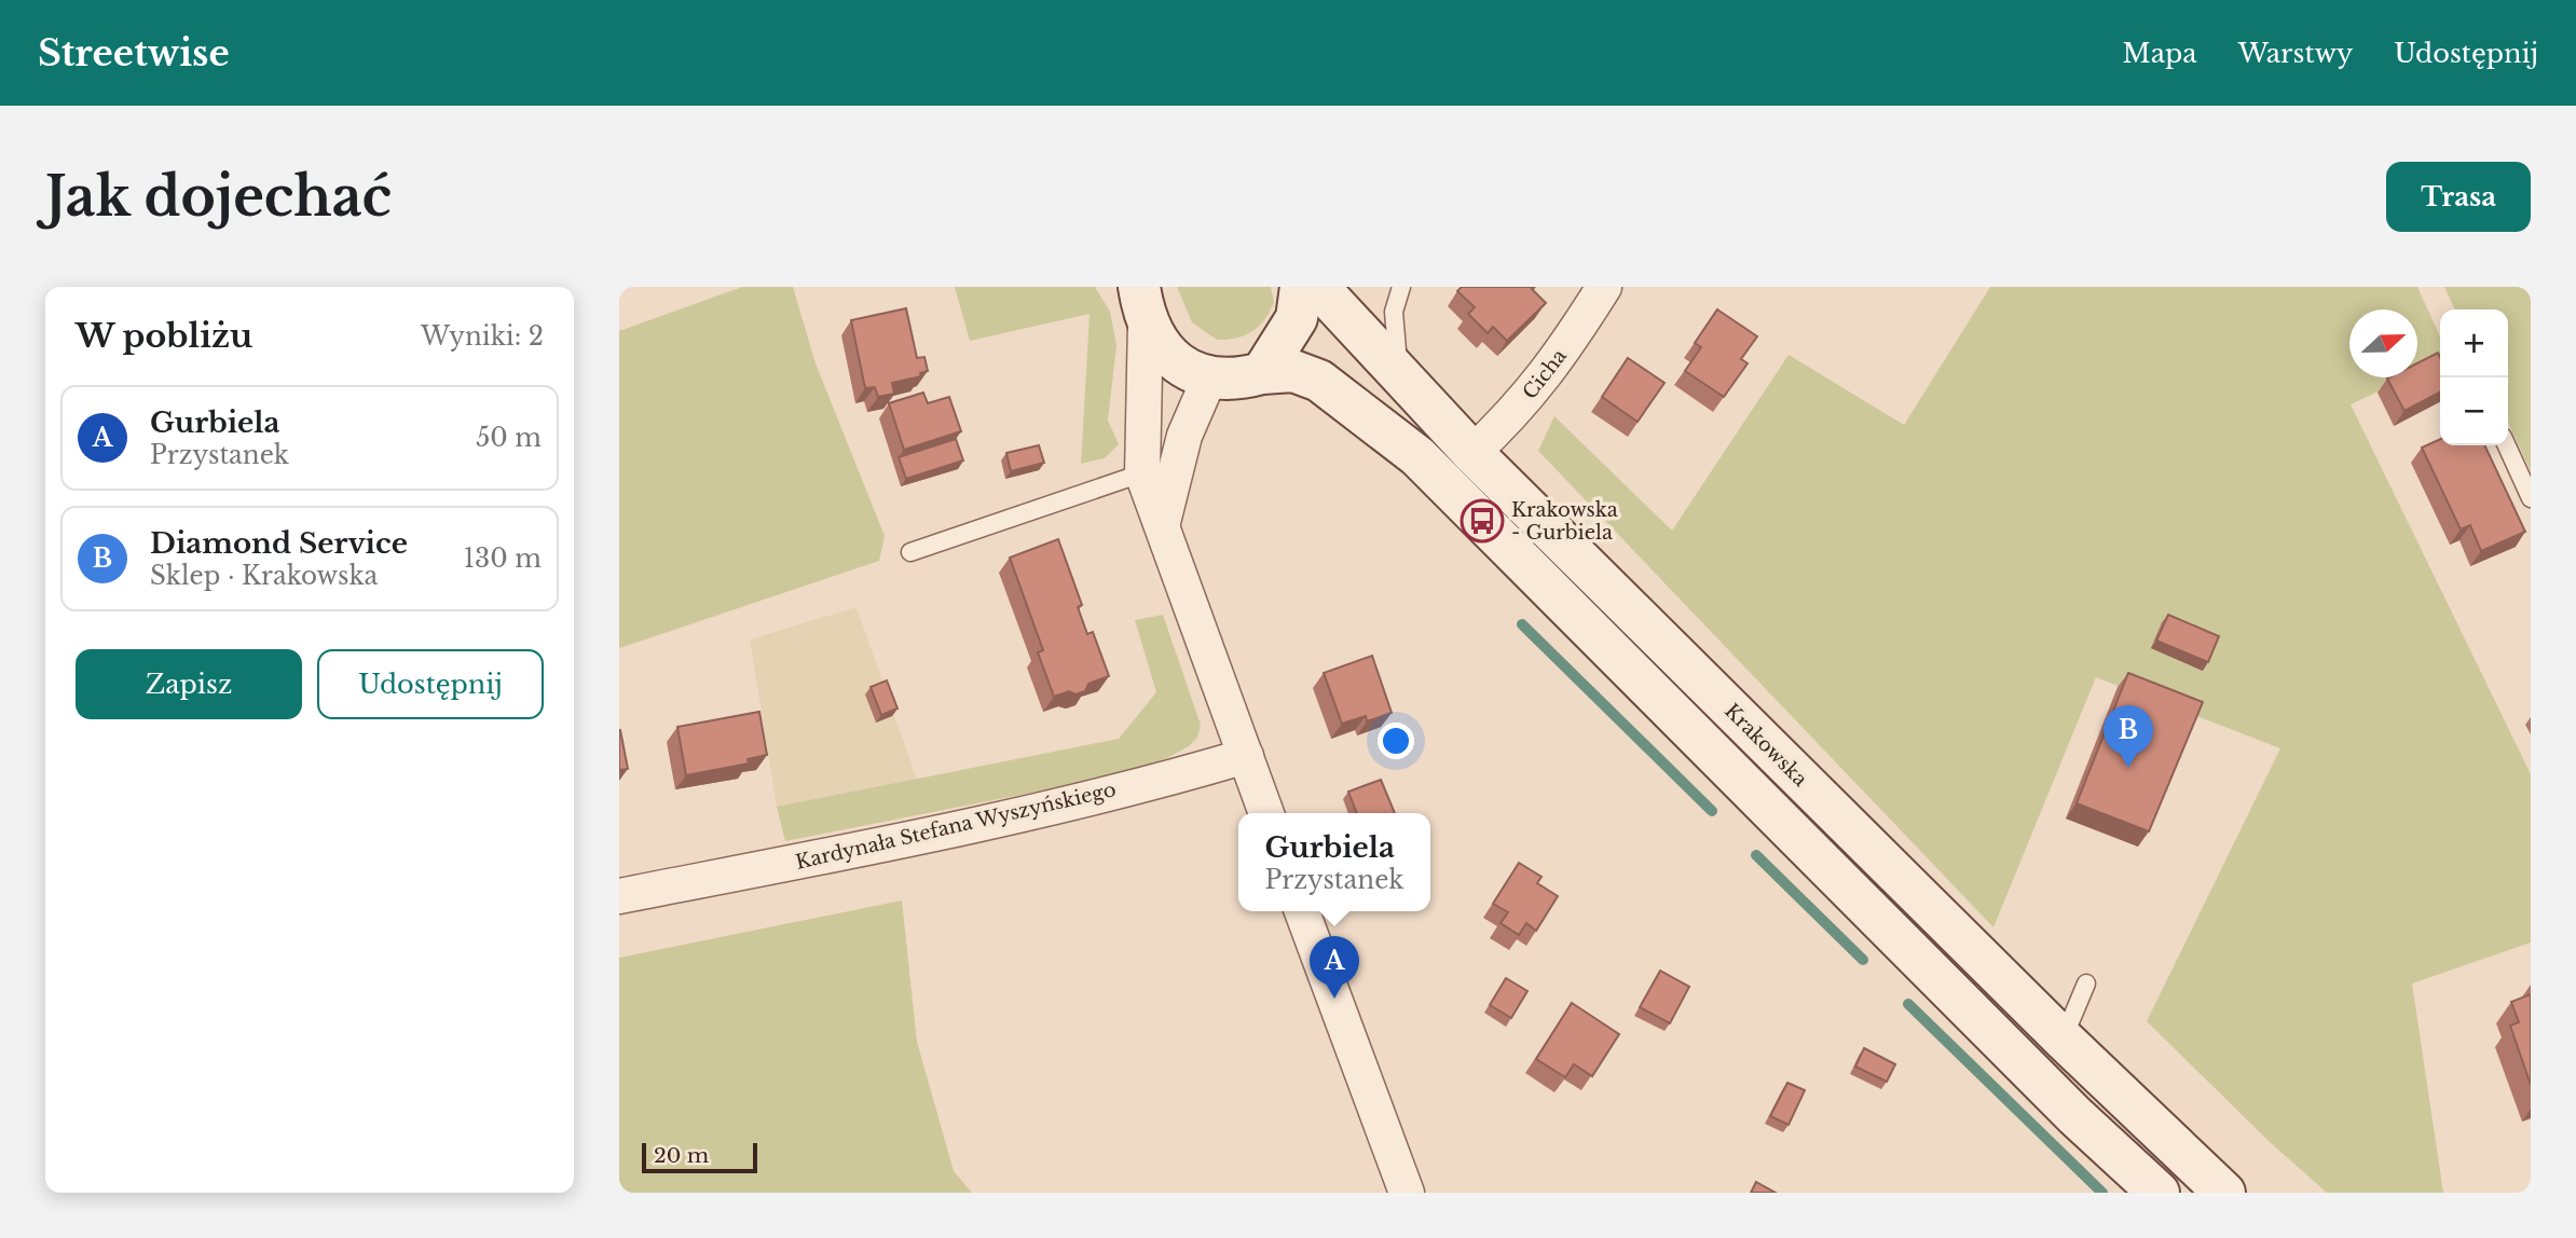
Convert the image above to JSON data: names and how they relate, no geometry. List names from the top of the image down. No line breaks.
{"streets":{"main road":["Krakowska"],"street":["Cicha","Kardynała Stefana Wyszyńskiego"]},"crossings":[["Cicha","Krakowska"]],"places":{"bus stop":["Krakowska - Gurbiela"]},"scale_bar":"20 m","north":"right","page":{"header":"Streetwise","nav":["Mapa","Warstwy","Udostępnij"],"buttons":["Trasa",["Zapisz","Udostępnij"]],"title":"Jak dojechać","heading":["W pobliżu","Wyniki: 2"],"map_buttons":["+","−"],"list":[{"mark":"A","name":"Gurbiela","note":"Przystanek","value":"50 m"},{"mark":"B","name":"Diamond Service","note":"Sklep · Krakowska","value":"130 m"}],"pins":["B","A"],"popup":["Gurbiela","Przystanek"],"scale":"20 m"}}
